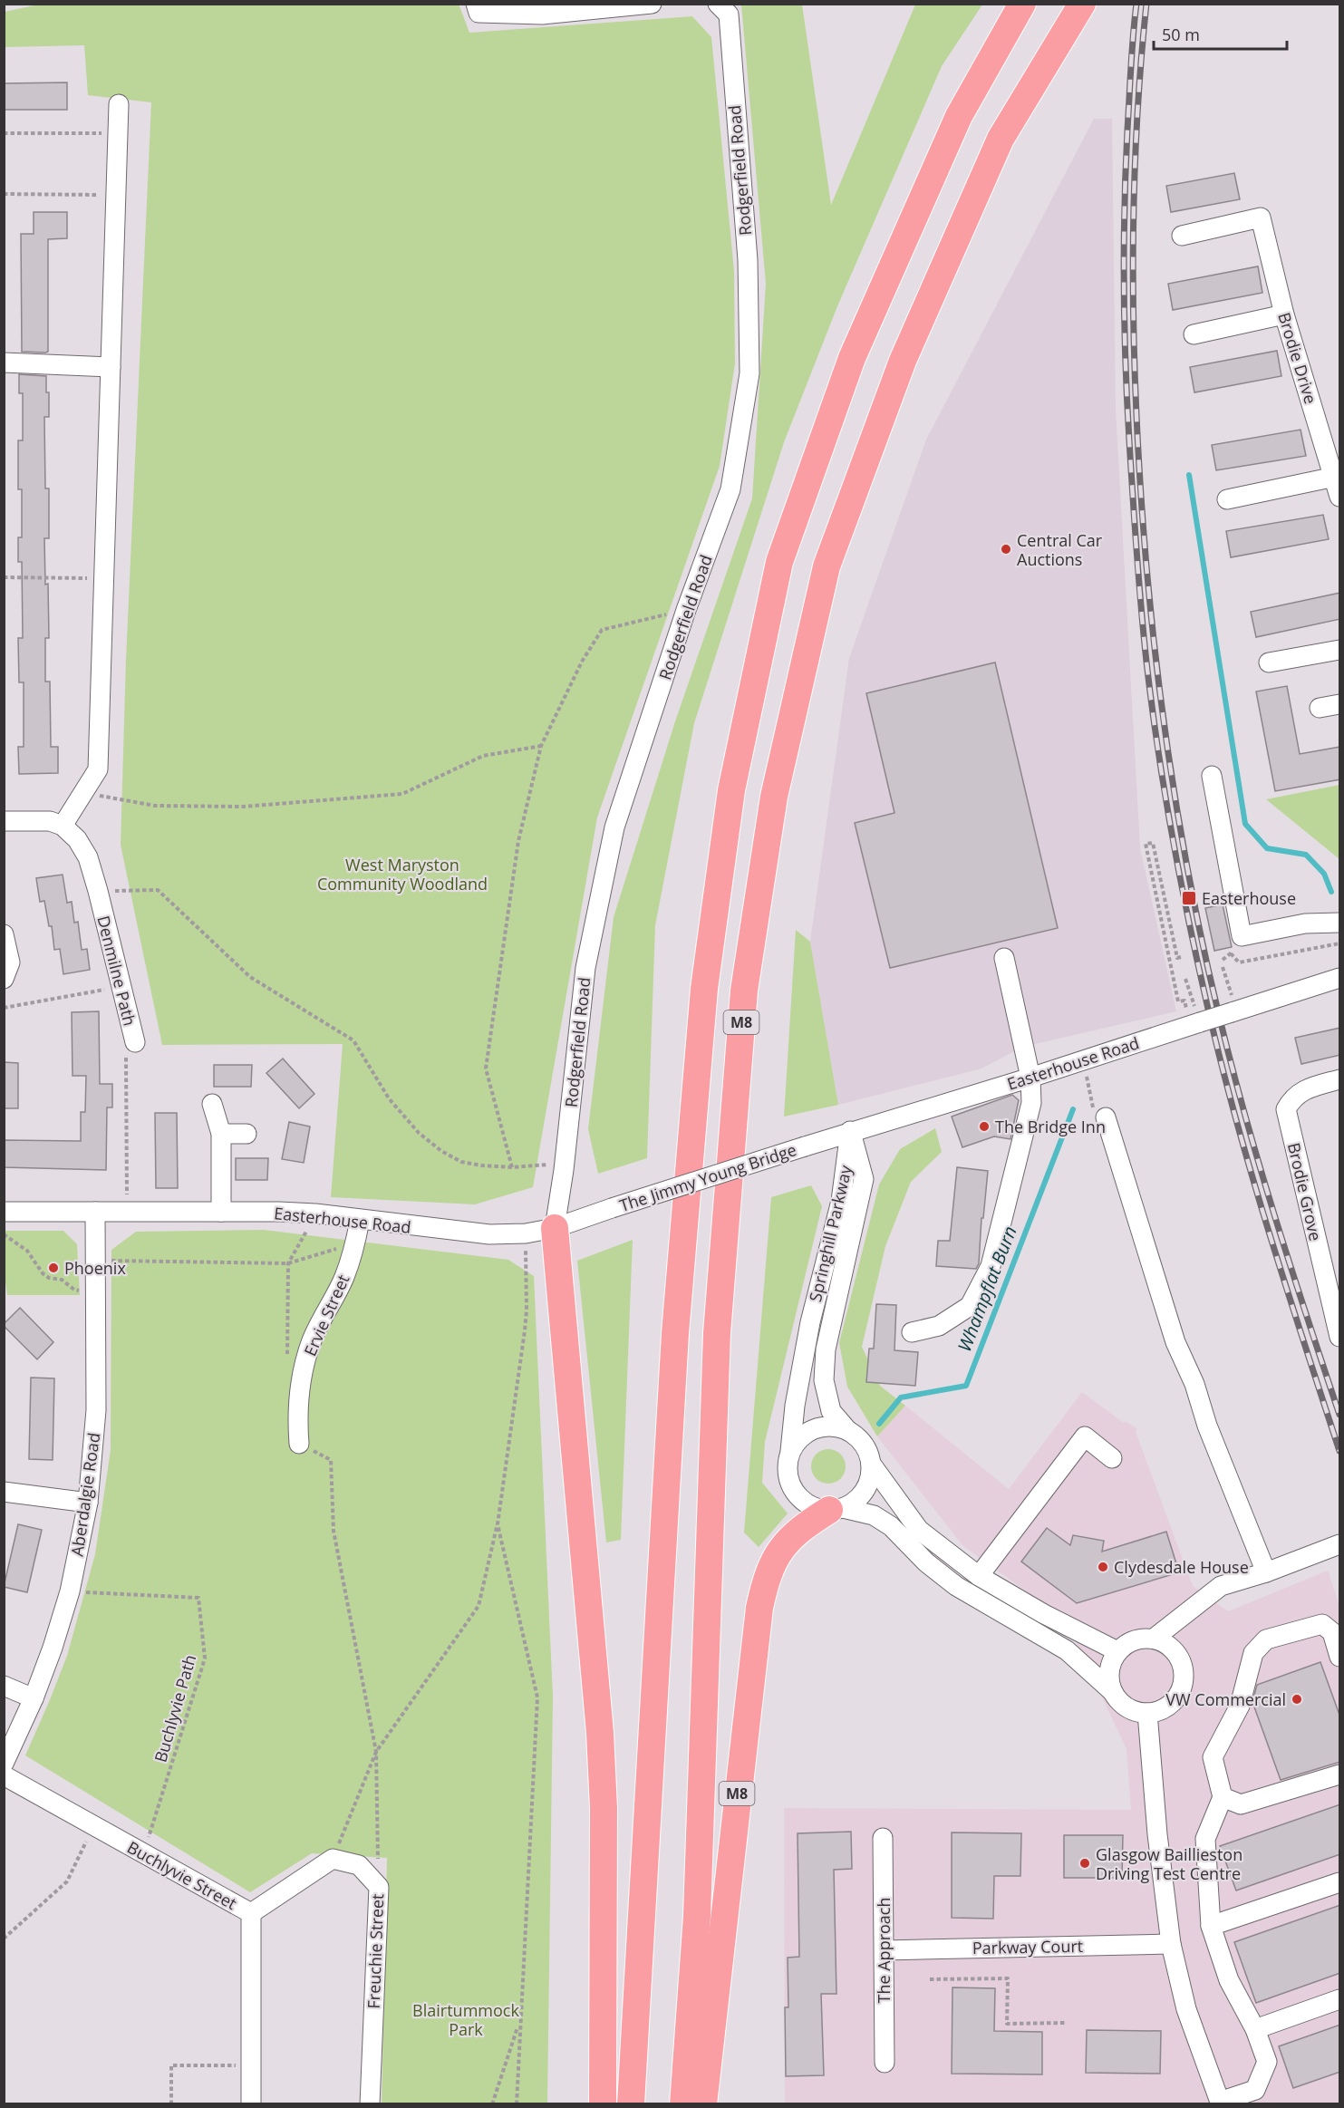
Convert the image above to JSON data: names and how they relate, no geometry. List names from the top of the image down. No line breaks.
{"streets":{"highway":["M8"],"street":["Rodgerfield Road","Brodie Drive","Denmilne Path","Easterhouse Road","The Jimmy Young Bridge","Brodie Grove","Springhill Parkway","Ervie Street","Aberdalgie Road","Buchlyvie Street","Parkway Court","The Approach","Freuchie Street"],"path":["Buchlyvie Path"]},"crossings":[["Rodgerfield Road","Easterhouse Road"],["Denmilne Path","Easterhouse Road"],["M8","Springhill Parkway"],["Easterhouse Road","The Jimmy Young Bridge"],["Easterhouse Road","Springhill Parkway"],["Easterhouse Road","Ervie Street"],["Easterhouse Road","Aberdalgie Road"],["Aberdalgie Road","Buchlyvie Path"],["Buchlyvie Path","Buchlyvie Street"],["Parkway Court","The Approach"]],"water":["Whampflat Burn"],"parks":["West Maryston Community Woodland","Blairtummock Park"],"places":{"other":["Central Car Auctions","The Bridge Inn","Phoenix","Clydesdale House","VW Commercial","Glasgow Baillieston Driving Test Centre"],"transit":["Easterhouse"]},"scale_bar":"50 m"}
